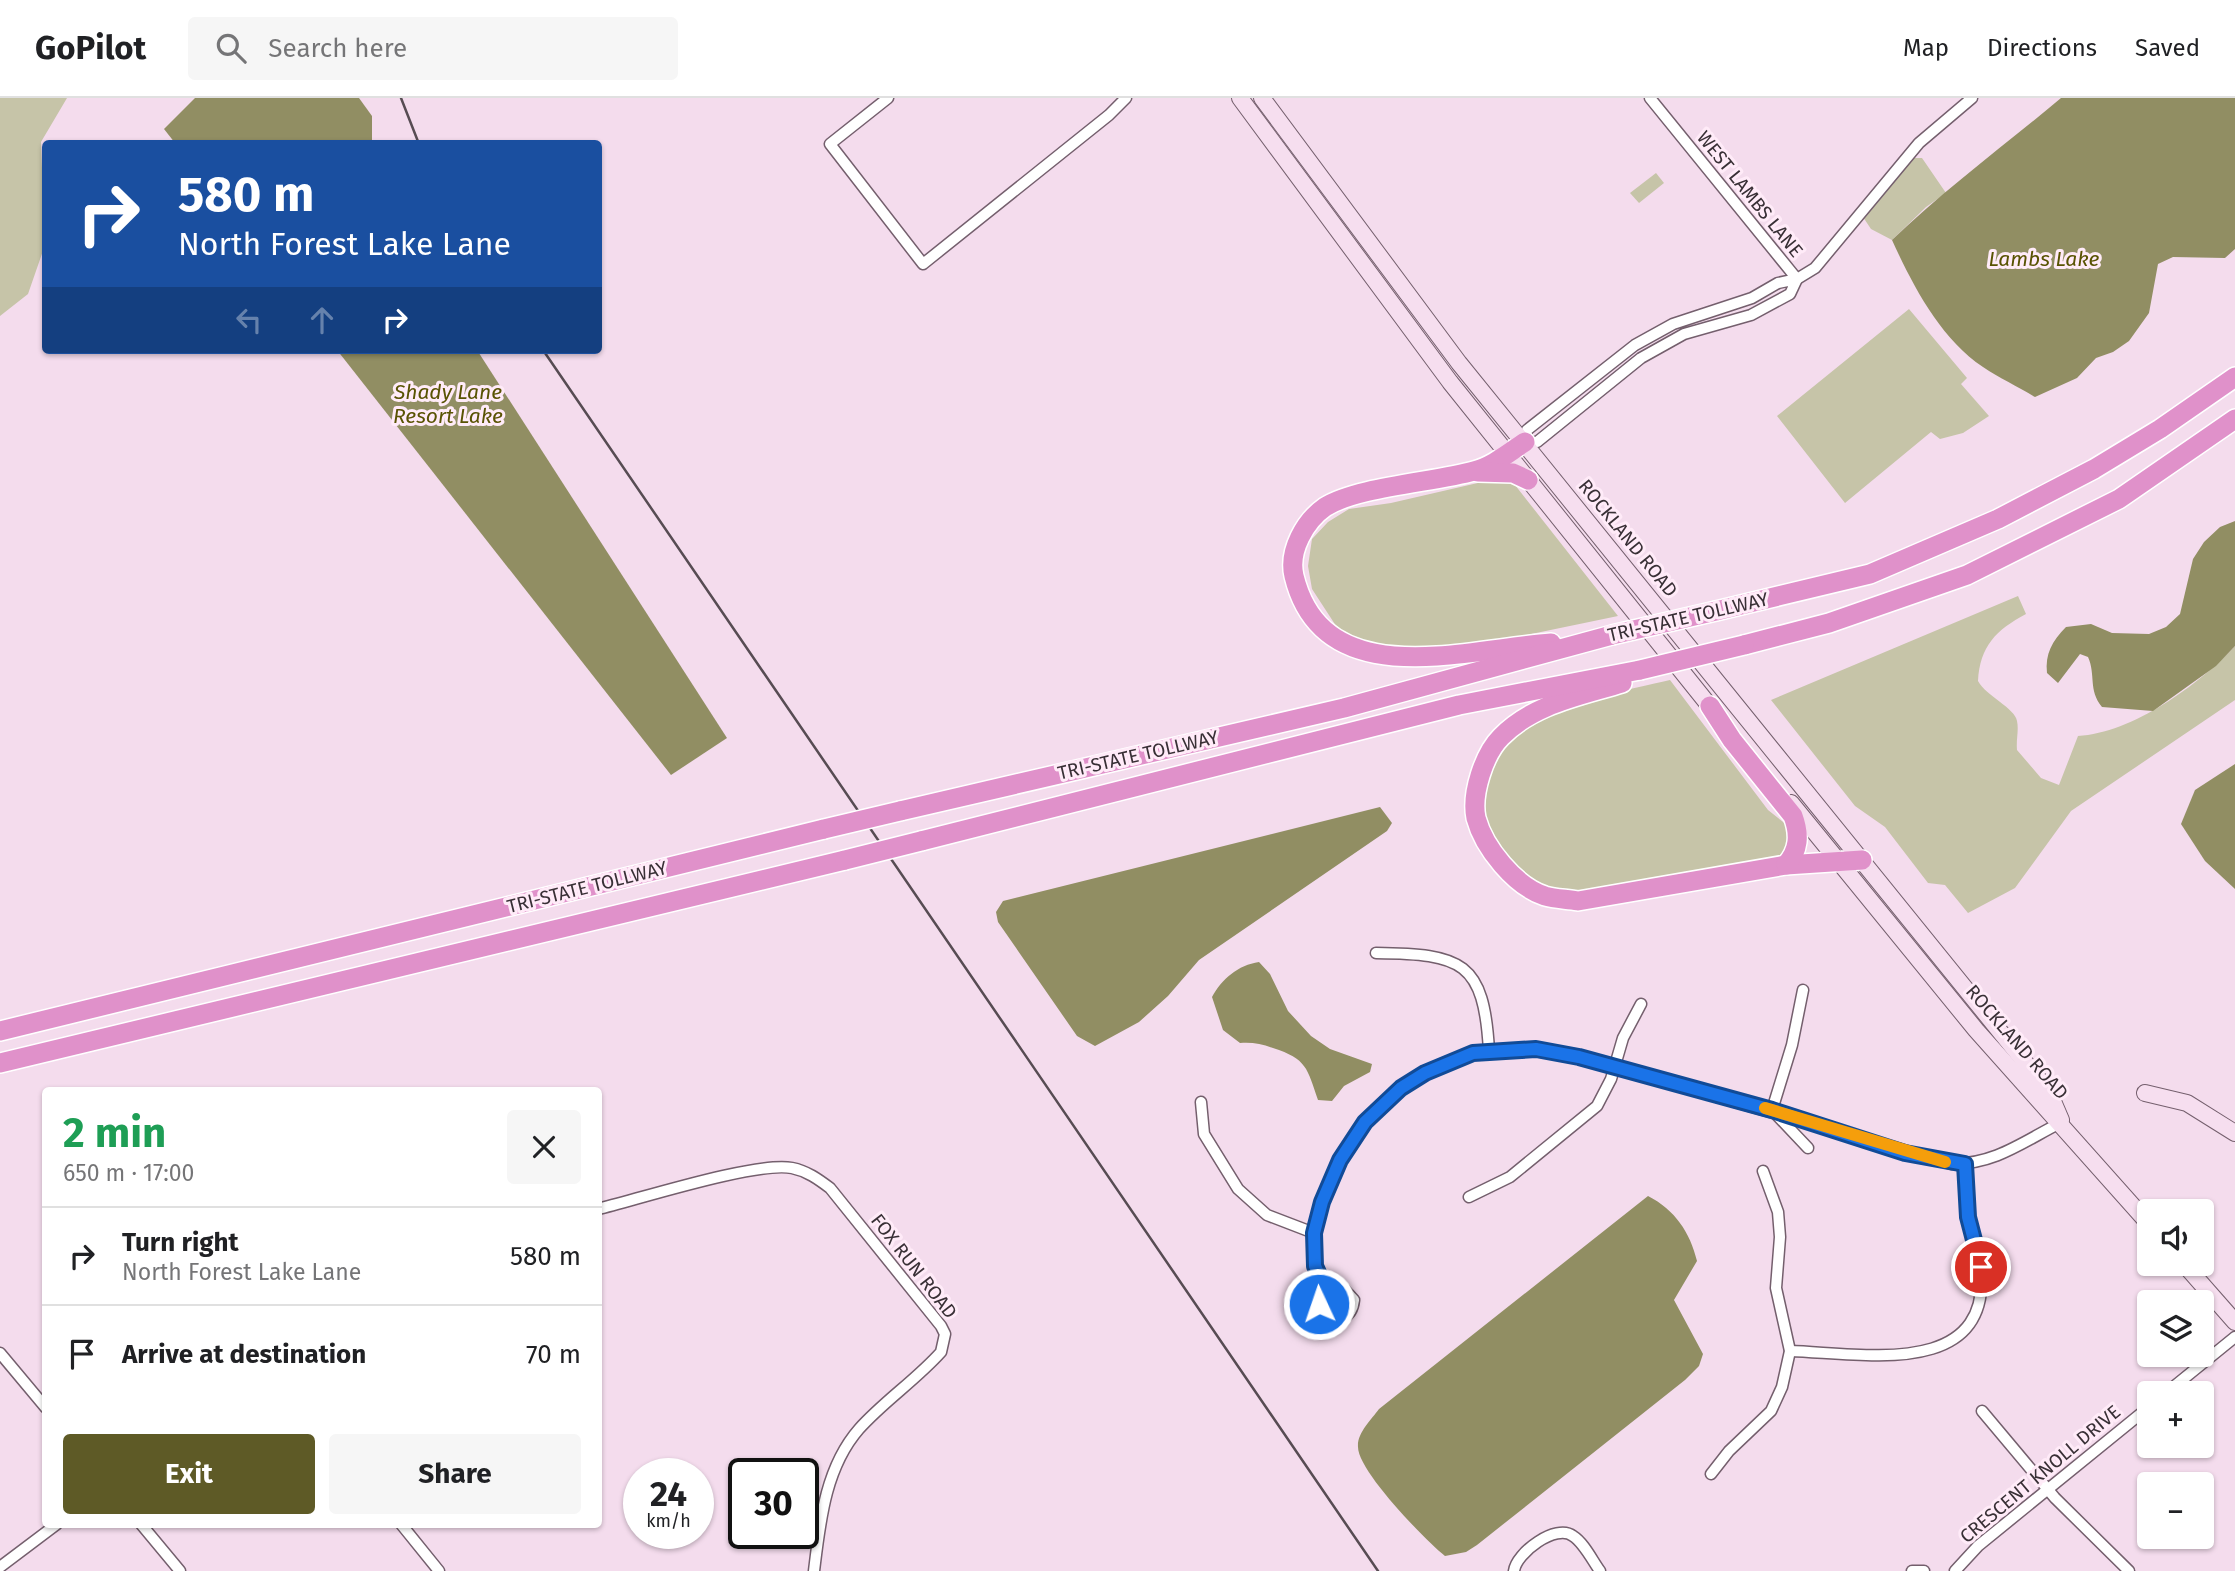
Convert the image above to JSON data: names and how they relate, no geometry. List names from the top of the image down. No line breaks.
{"streets":{"highway":["TRI-STATE TOLLWAY"],"main road":["ROCKLAND ROAD"],"street":["WEST LAMBS LANE","FOX RUN ROAD","CRESCENT KNOLL DRIVE"]},"crossings":[["WEST LAMBS LANE","ROCKLAND ROAD"]],"water":["Lambs Lake","Shady Lane Resort Lake"],"page":{"header":"GoPilot","search":"Search here","nav":["Map","Directions","Saved"],"turn":["580 m","North Forest Lake Lane"],"heading":["2 min","650 m · 17:00"],"map_buttons":["+","−"],"list":[{"name":"Turn right","note":"North Forest Lake Lane","value":"580 m"},{"name":"Arrive at destination","value":"70 m"}],"buttons":["Exit","Share"],"speed":"24 km/h","limit":"30"}}
